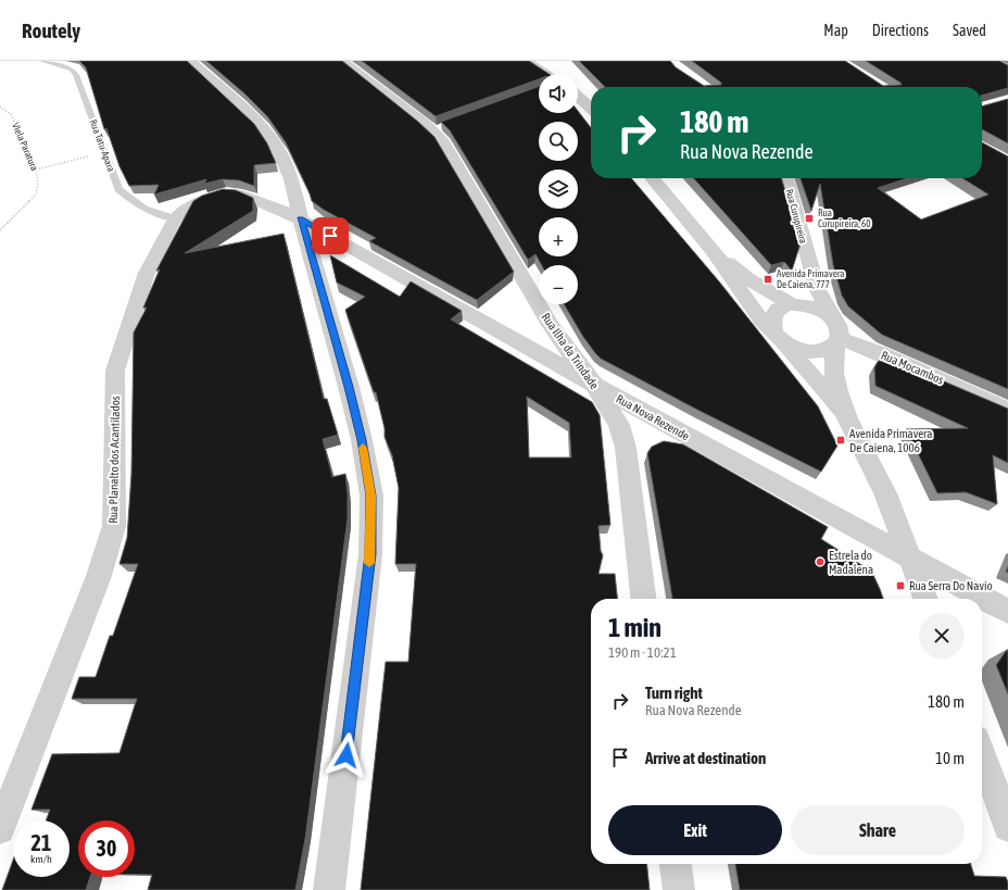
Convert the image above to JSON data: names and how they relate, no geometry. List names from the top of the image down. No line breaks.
{"streets":{"street":["Rua Curupireira","Rua Ilha da Trindade","Rua Mocambos","Rua Nova Rezende","Rua Planalto dos Acantilados"],"lane":["Rua Tatu-Apara"],"path":["Viela Paratura"]},"crossings":[["Rua Tatu-Apara","Rua Planalto dos Acantilados"],["Rua Curupireira","Rua Mocambos"],["Rua Ilha da Trindade","Rua Nova Rezende"],["Rua Nova Rezende","Rua Planalto dos Acantilados"]],"places":{"transit":["Rua Curupireira, 60","Avenida Primavera De Caiena, 777","Avenida Primavera De Caiena, 1006","Rua Serra Do Navio"],"other":["Estrela do Madalena"]},"page":{"header":"Routely","nav":["Map","Directions","Saved"],"map_buttons":["+","−"],"turn":["180 m","Rua Nova Rezende"],"heading":["1 min","190 m · 10:21"],"list":[{"name":"Turn right","note":"Rua Nova Rezende","value":"180 m"},{"name":"Arrive at destination","value":"10 m"}],"buttons":["Exit","Share"],"speed":"21 km/h","limit":"30"}}
